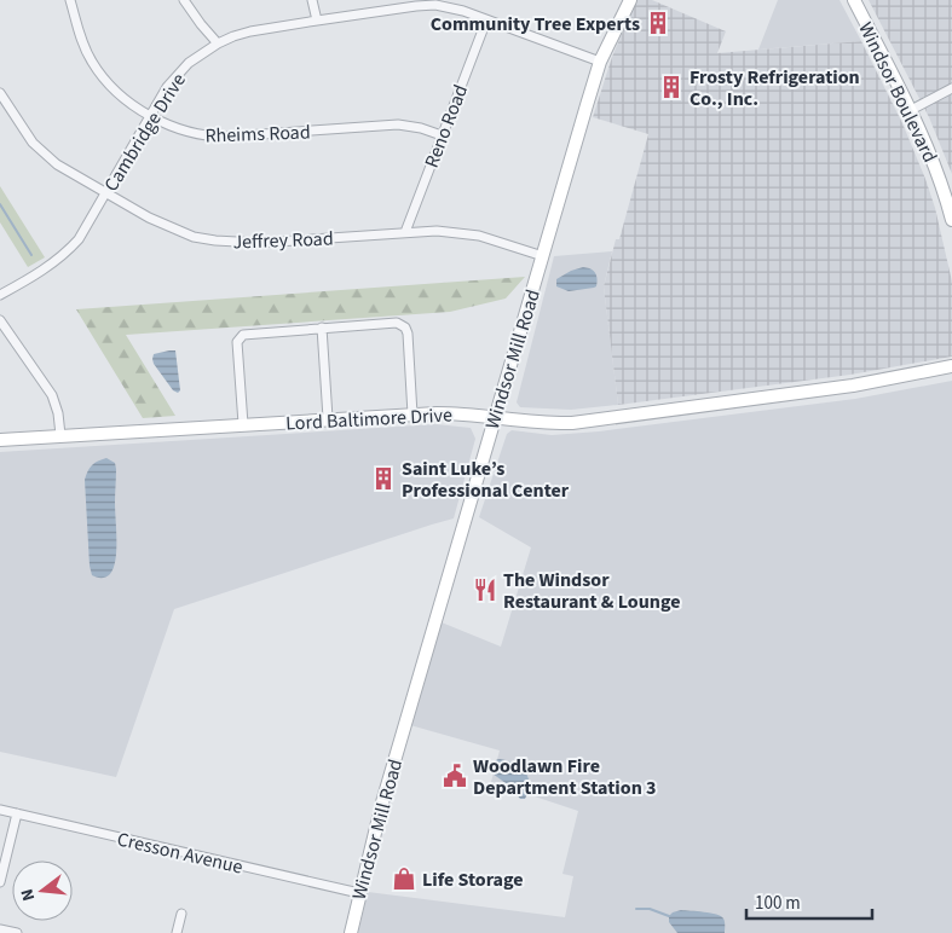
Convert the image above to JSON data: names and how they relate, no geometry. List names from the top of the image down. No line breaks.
{"streets":{"main road":["Windsor Boulevard","Windsor Mill Road","Lord Baltimore Drive"],"street":["Reno Road","Cambridge Drive","Rheims Road","Jeffrey Road","Cresson Avenue"]},"crossings":[["Reno Road","Cambridge Drive"],["Reno Road","Rheims Road"],["Reno Road","Jeffrey Road"],["Cambridge Drive","Rheims Road"],["Cambridge Drive","Jeffrey Road"],["Cambridge Drive","Windsor Mill Road"],["Jeffrey Road","Windsor Mill Road"],["Windsor Mill Road","Lord Baltimore Drive"],["Windsor Mill Road","Cresson Avenue"]],"places":{"building":["Community Tree Experts","Frosty Refrigeration Co., Inc.","Saint Luke’s Professional Center"],"restaurant":["The Windsor Restaurant & Lounge"],"public building":["Woodlawn Fire Department Station 3"],"shop":["Life Storage"]},"scale_bar":"100 m","north":"left"}
